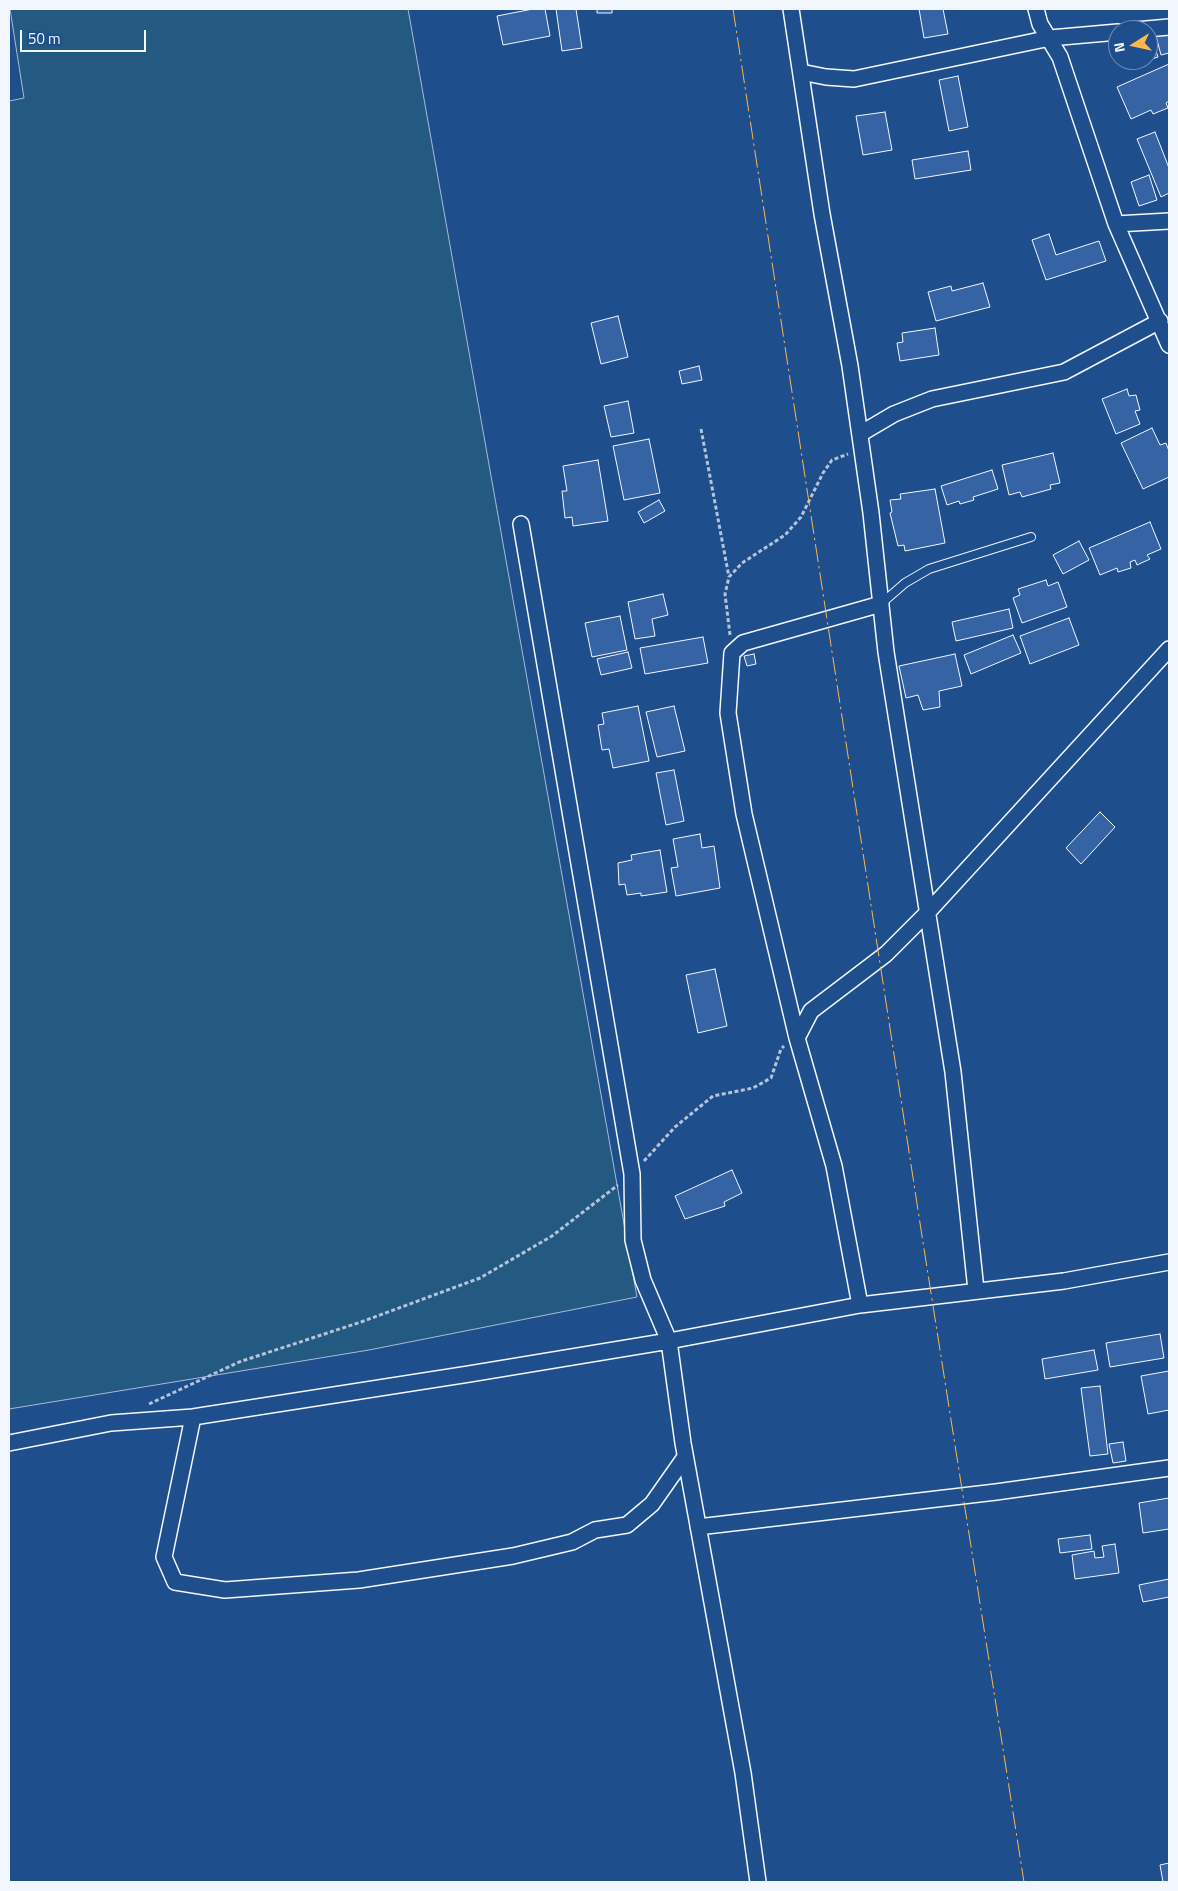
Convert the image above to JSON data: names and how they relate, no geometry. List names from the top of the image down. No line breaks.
{"scale_bar":"50 m","north":"left"}
